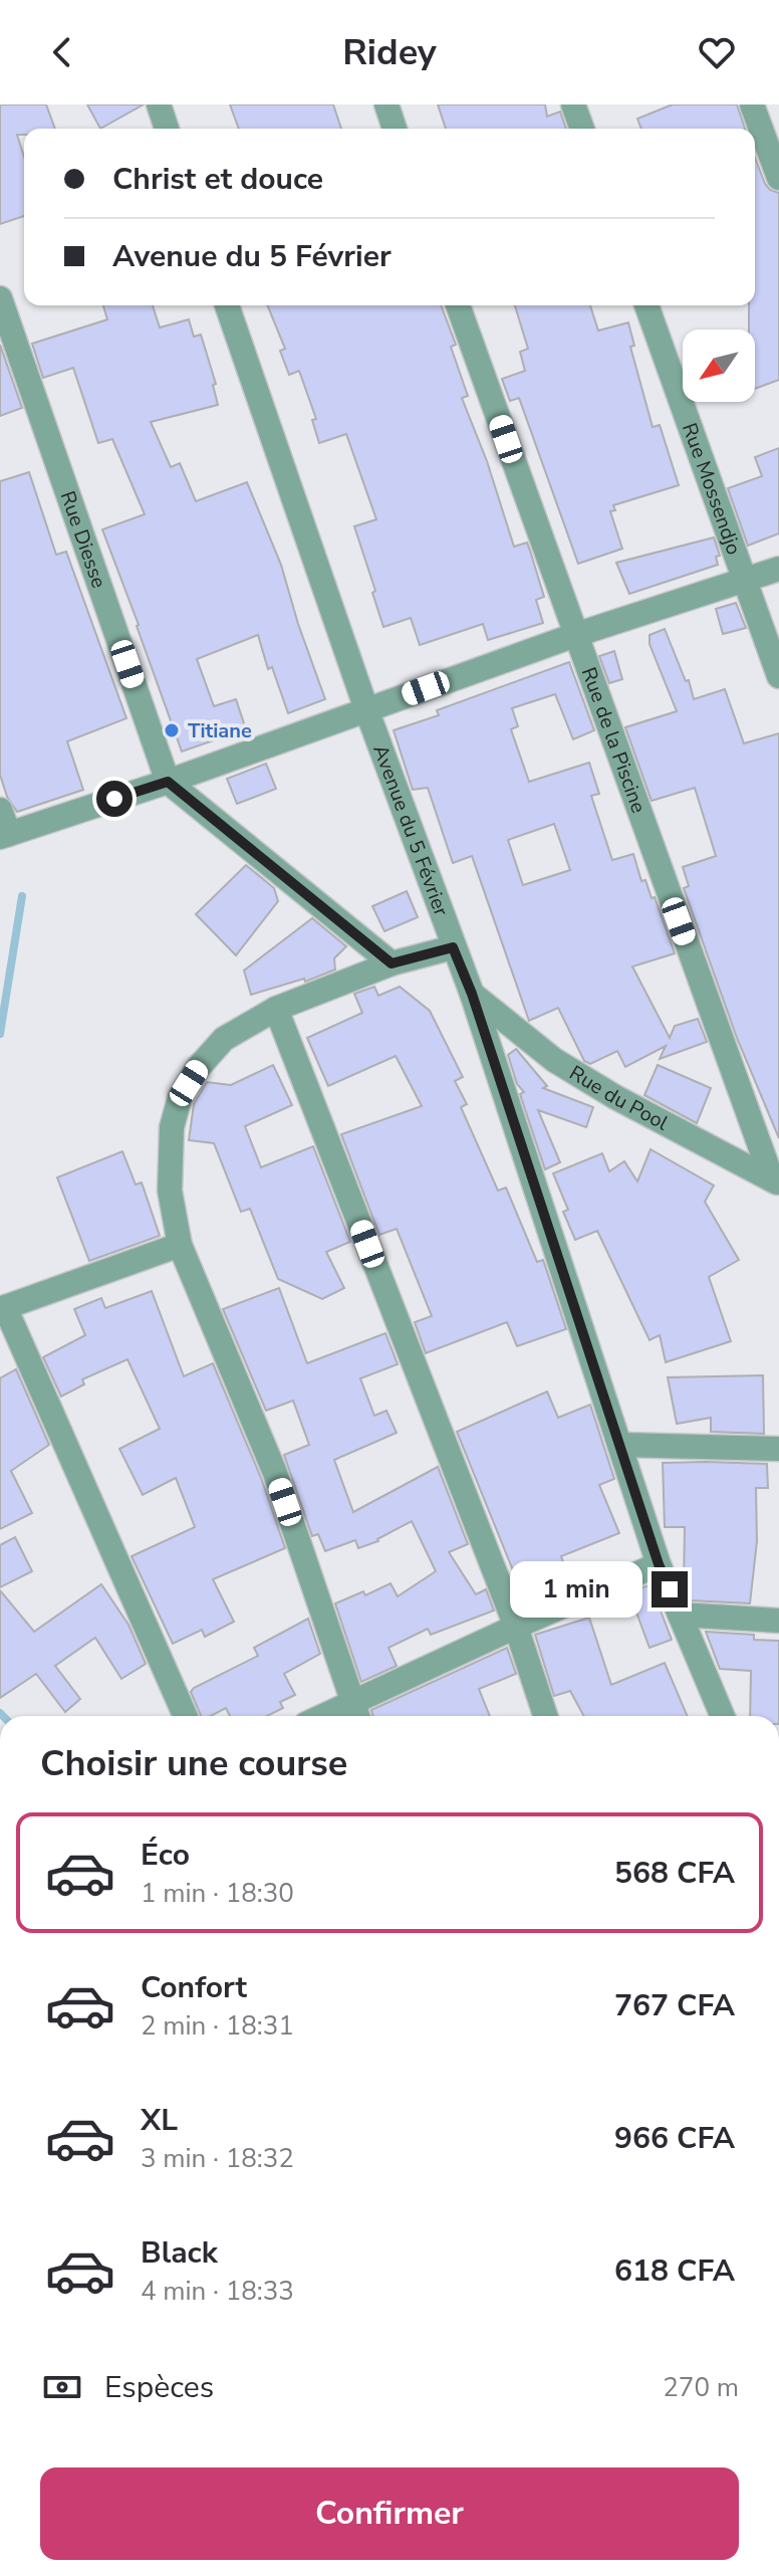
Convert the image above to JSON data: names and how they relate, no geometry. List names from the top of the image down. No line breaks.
{"streets":{"street":["Rue Mossendjo","Rue Diesse","Rue de la Piscine","Avenue du 5 Février","Rue du Pool"]},"crossings":[["Rue de la Piscine","Rue du Pool"],["Avenue du 5 Février","Rue du Pool"]],"places":["Titiane"],"north":"bottom left","page":{"header":"Ridey","banner":["Christ et douce","Avenue du 5 Février"],"bubble":"1 min","heading":"Choisir une course","list":[{"name":"Éco","note":"1 min · 18:30","value":"568 CFA"},{"name":"Confort","note":"2 min · 18:31","value":"767 CFA"},{"name":"XL","note":"3 min · 18:32","value":"966 CFA"},{"name":"Black","note":"4 min · 18:33","value":"618 CFA"}],"pay":["Espèces","270 m"],"buttons":"Confirmer"}}
